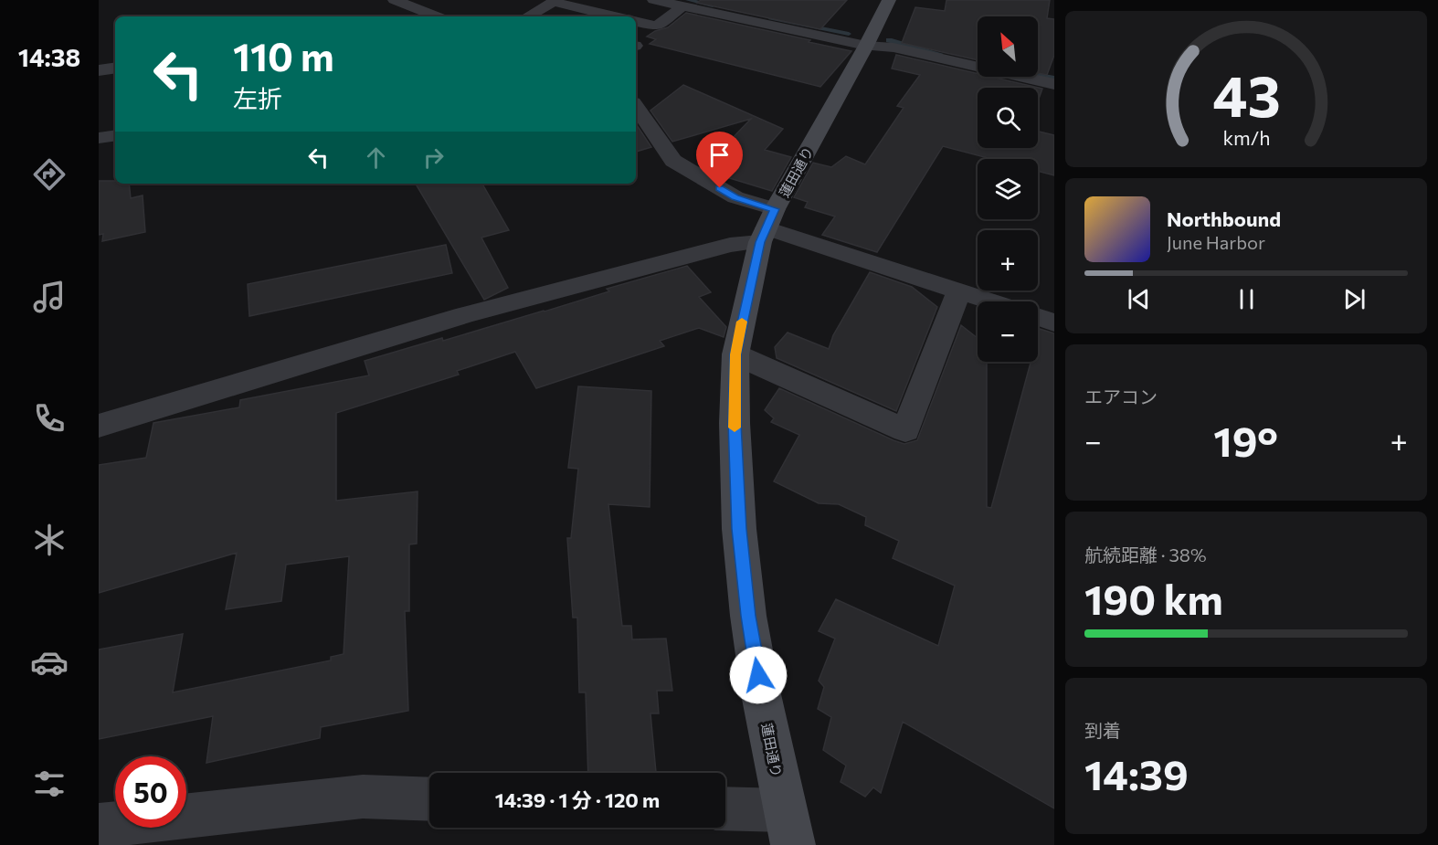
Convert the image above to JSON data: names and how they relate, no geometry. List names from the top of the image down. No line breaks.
{"streets":{"main road":["蓮田通り"]},"north":"top left","page":{"tabs":"14:38","map_buttons":["+","−"],"turn":["110 m","左折"],"song":["Northbound","June Harbor"],"tile":["エアコン",["航続距離 · 38%","190 km"],["到着","14:39"]],"heat":["−","19°","+"],"limit":"50","trip":"14:39 · 1 分 · 120 m","gauge":["43","km/h"]}}
